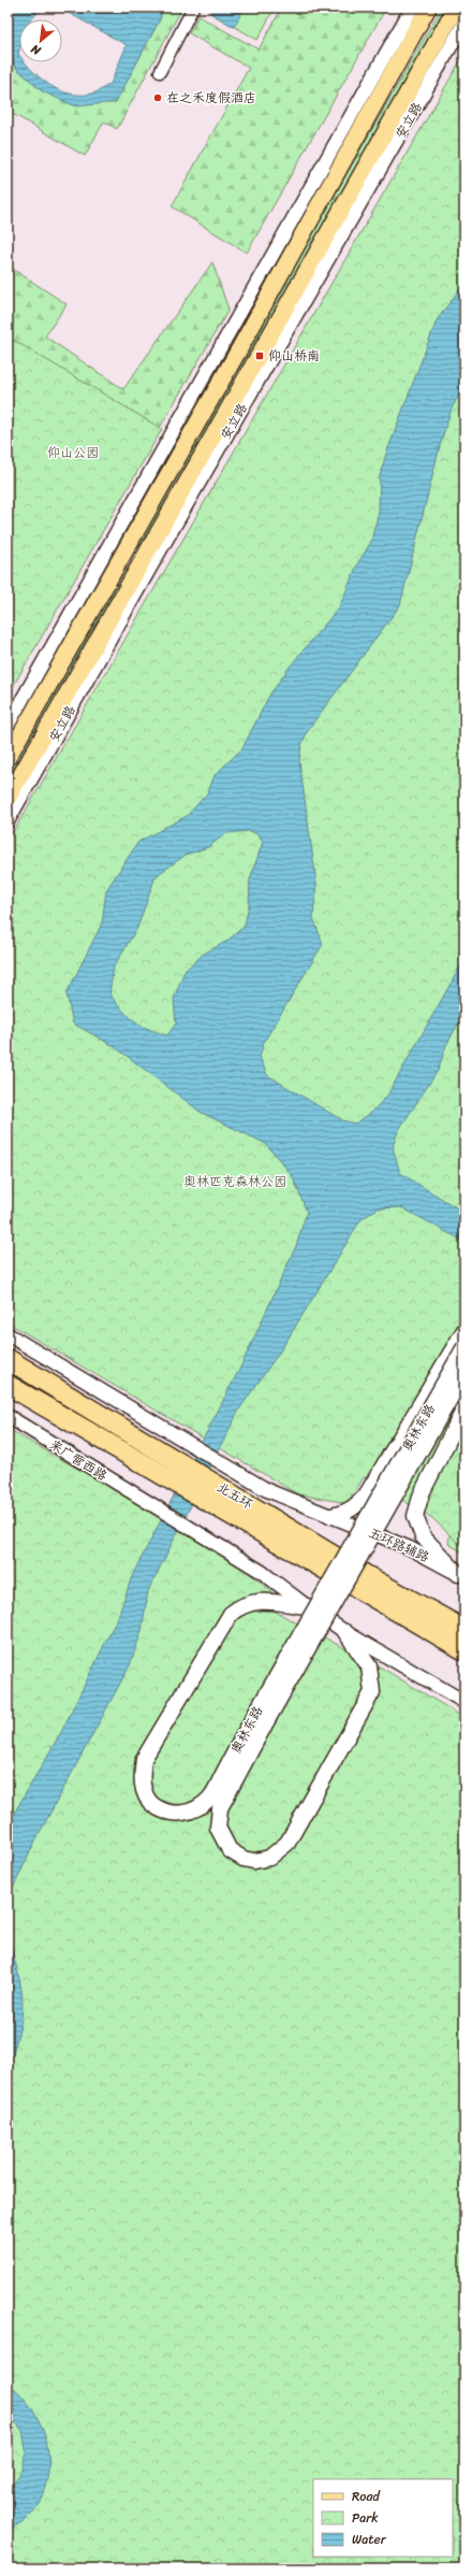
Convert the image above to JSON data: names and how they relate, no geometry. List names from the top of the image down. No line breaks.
{"streets":{"highway":["北五环"],"main road":["安立路","奥林东路"],"street":["来广营西路","五环路辅路"]},"crossings":[["奥林东路","来广营西路"]],"parks":["仰山公园","奥林匹克森林公园"],"places":{"other":["在之禾度假酒店"],"transit":["仰山桥南"]},"legend":["Road","Park","Water"],"north":"bottom left"}
